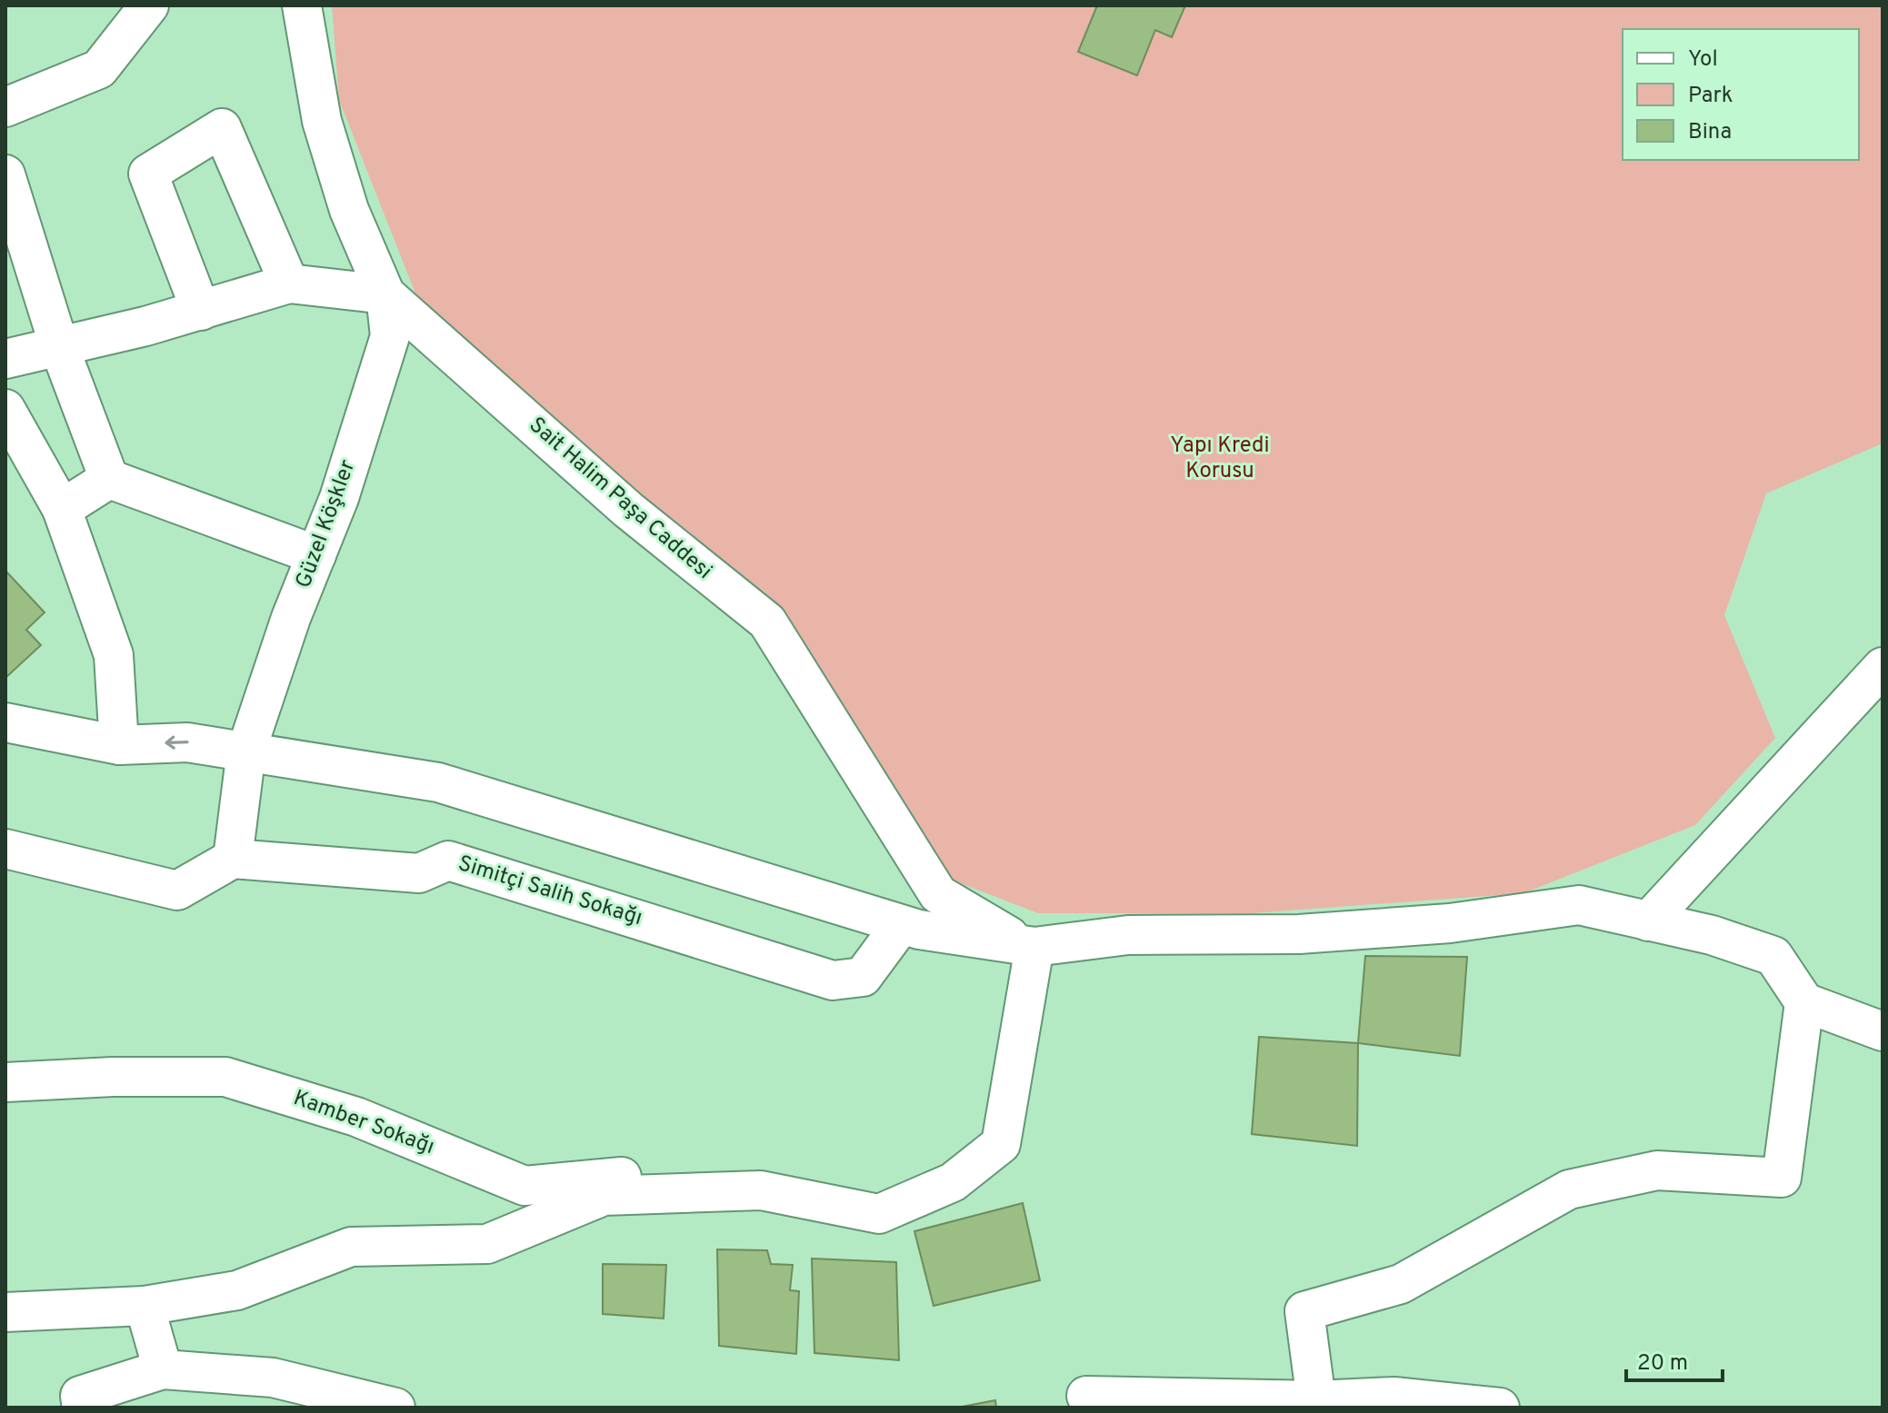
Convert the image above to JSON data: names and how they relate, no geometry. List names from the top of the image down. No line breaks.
{"streets":{"street":["Sait Halim Paşa Caddesi","Güzel Köşkler","Simitçi Salih Sokağı","Kamber Sokağı"]},"crossings":[["Sait Halim Paşa Caddesi","Güzel Köşkler"],["Güzel Köşkler","Simitçi Salih Sokağı"]],"parks":["Yapı Kredi Korusu"],"legend":["Yol","Park","Bina"],"scale_bar":"20 m"}
